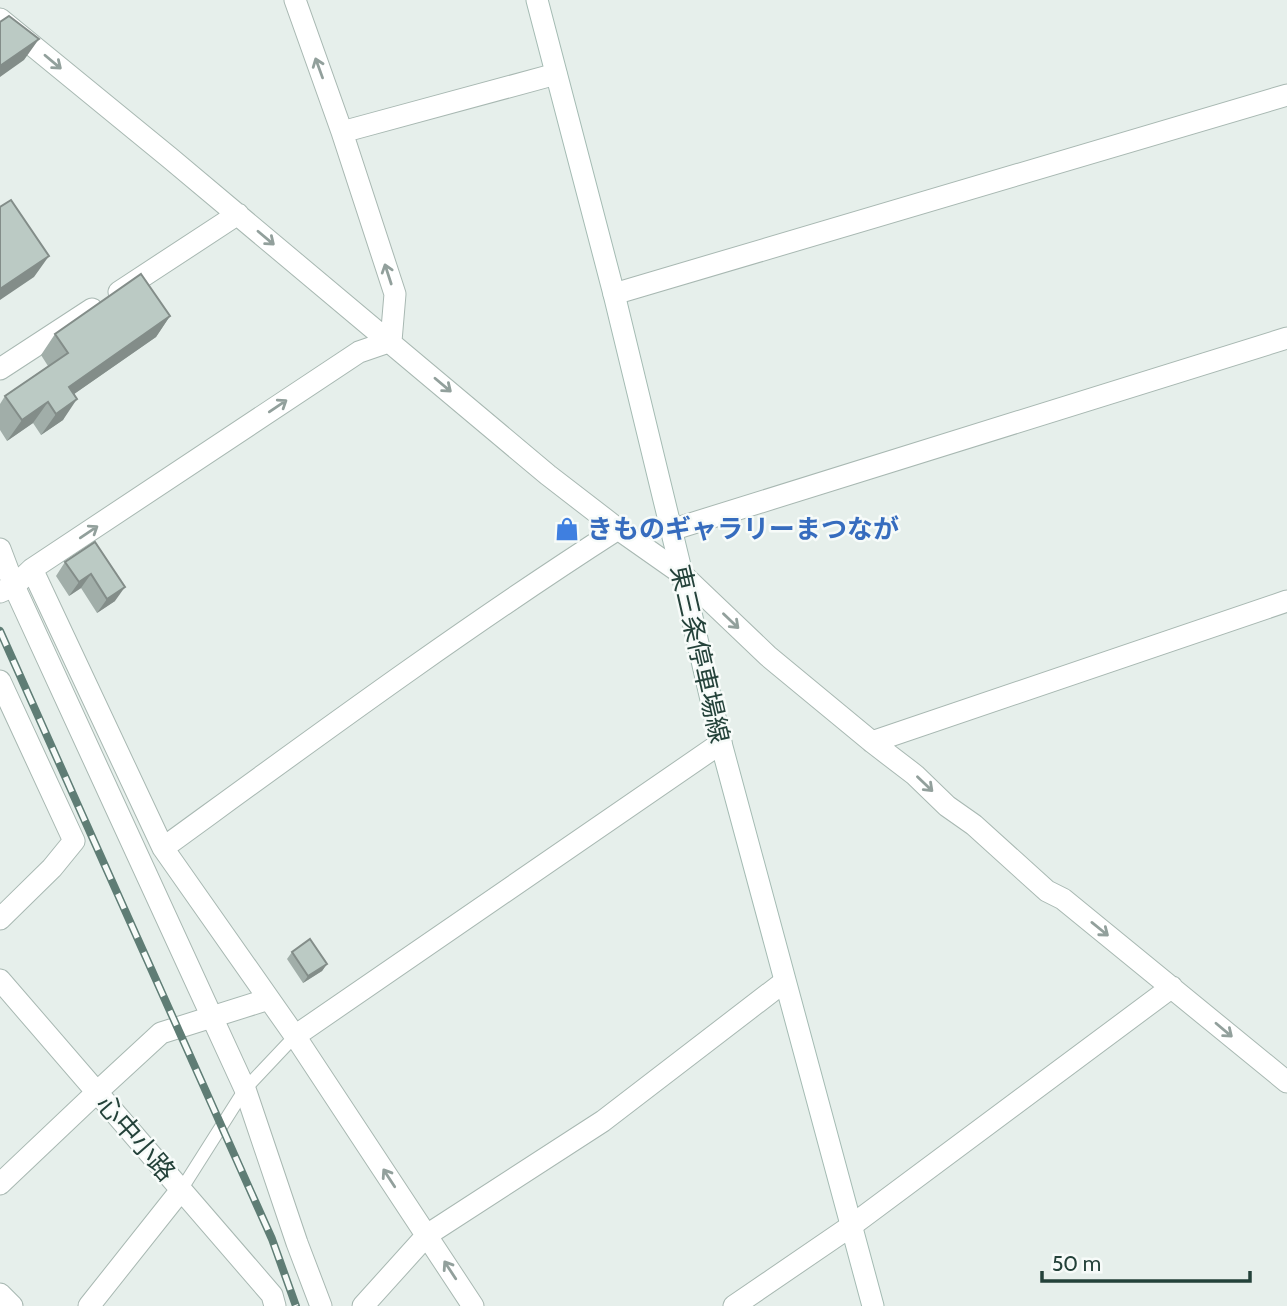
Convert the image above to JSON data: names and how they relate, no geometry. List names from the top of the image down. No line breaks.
{"streets":{"street":["東三条停車場線","心中小路"]},"places":{"shop":["きものギャラリーまつなが"]},"scale_bar":"50 m"}
